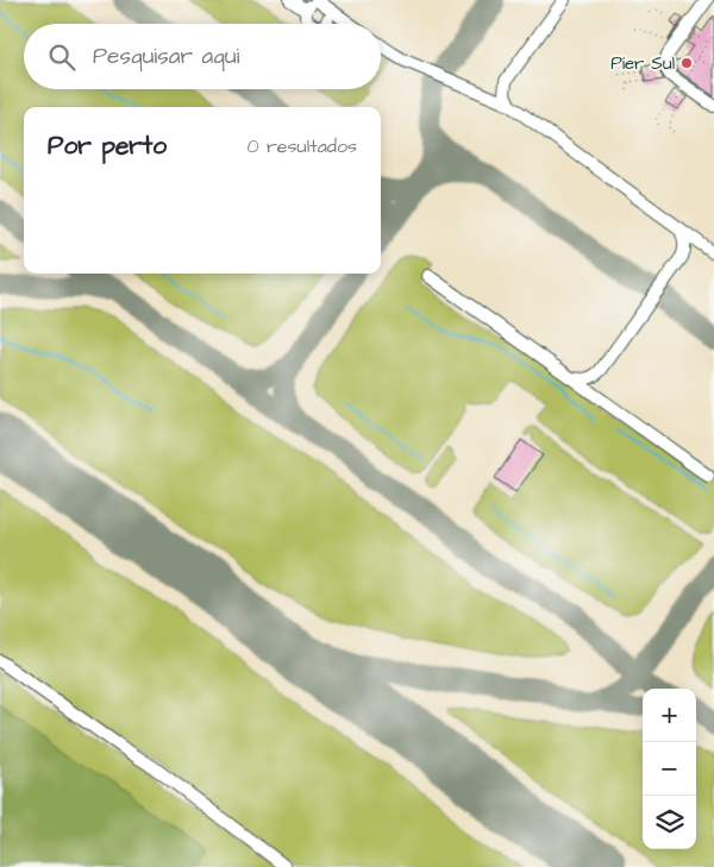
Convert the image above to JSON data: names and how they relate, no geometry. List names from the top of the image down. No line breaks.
{"places":["Píer Sul"],"page":{"search":"Pesquisar aqui","heading":["Por perto","0 resultados"],"map_buttons":["+","−"]}}
